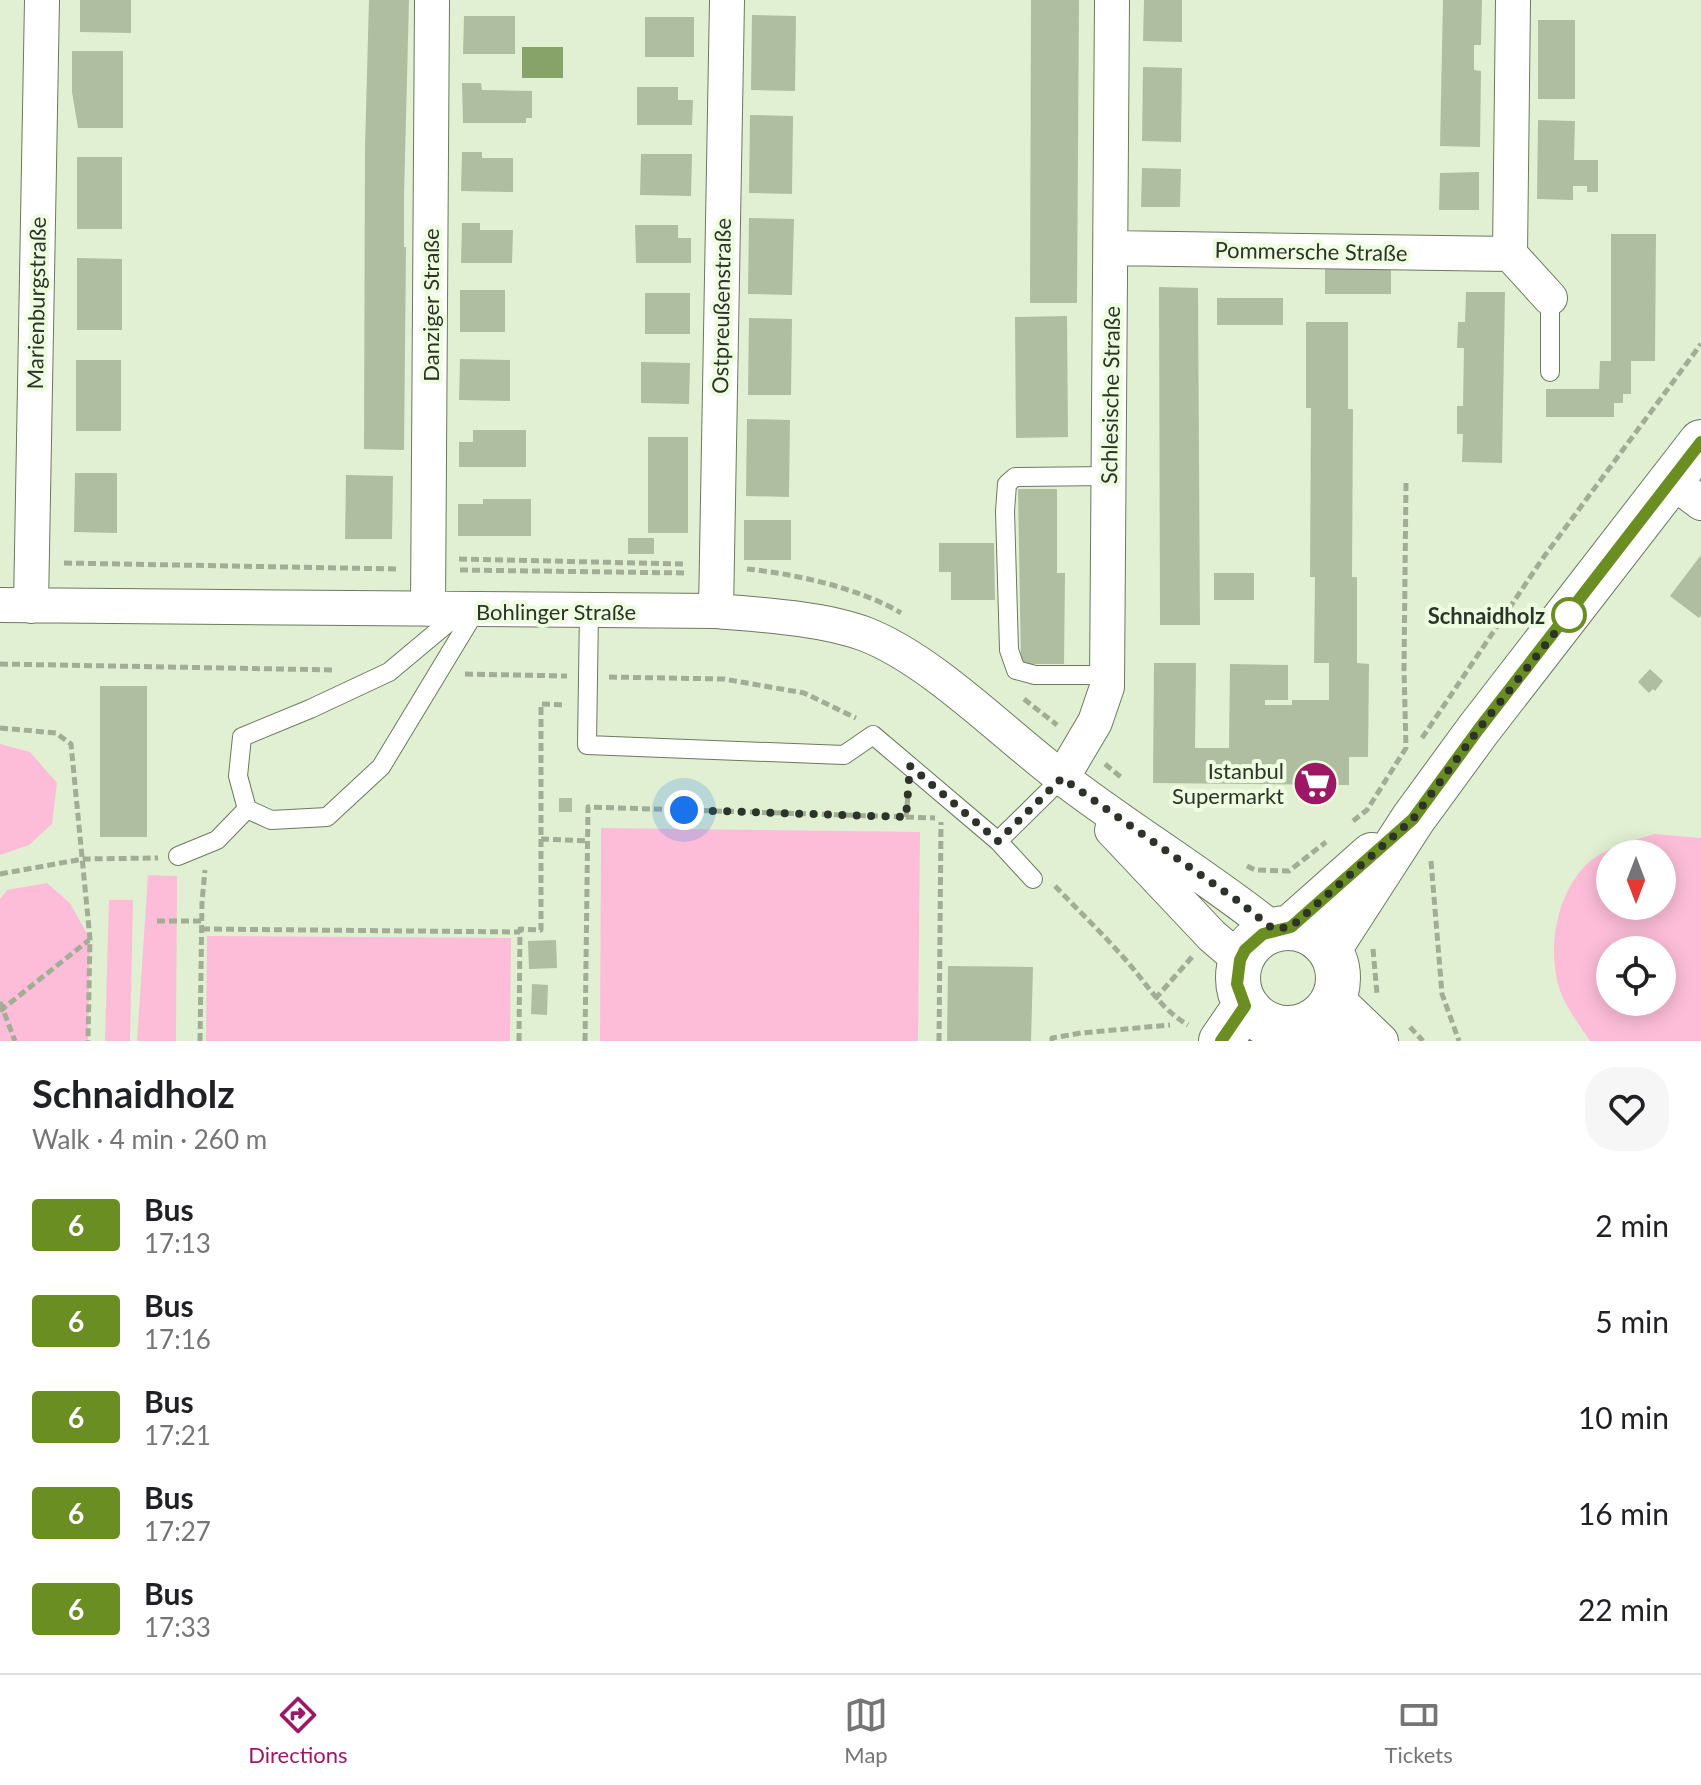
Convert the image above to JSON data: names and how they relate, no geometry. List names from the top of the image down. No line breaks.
{"streets":{"street":["Pommersche Straße","Marienburgstraße","Danziger Straße","Ostpreußenstraße","Schlesische Straße","Bohlinger Straße"]},"crossings":[["Pommersche Straße","Schlesische Straße"],["Marienburgstraße","Bohlinger Straße"],["Danziger Straße","Bohlinger Straße"],["Ostpreußenstraße","Bohlinger Straße"],["Schlesische Straße","Bohlinger Straße"]],"places":{"other":["Schnaidholz"],"supermarket":["Istanbul Supermarkt"]},"lines":["bus line 6"],"north":"bottom","page":{"heading":["Schnaidholz","Walk · 4 min · 260 m"],"list":[{"mark":"6","name":"Bus","note":"17:13","value":"2 min"},{"mark":"6","name":"Bus","note":"17:16","value":"5 min"},{"mark":"6","name":"Bus","note":"17:21","value":"10 min"},{"mark":"6","name":"Bus","note":"17:27","value":"16 min"},{"mark":"6","name":"Bus","note":"17:33","value":"22 min"}],"tabs":["Directions","Map","Tickets"]}}
